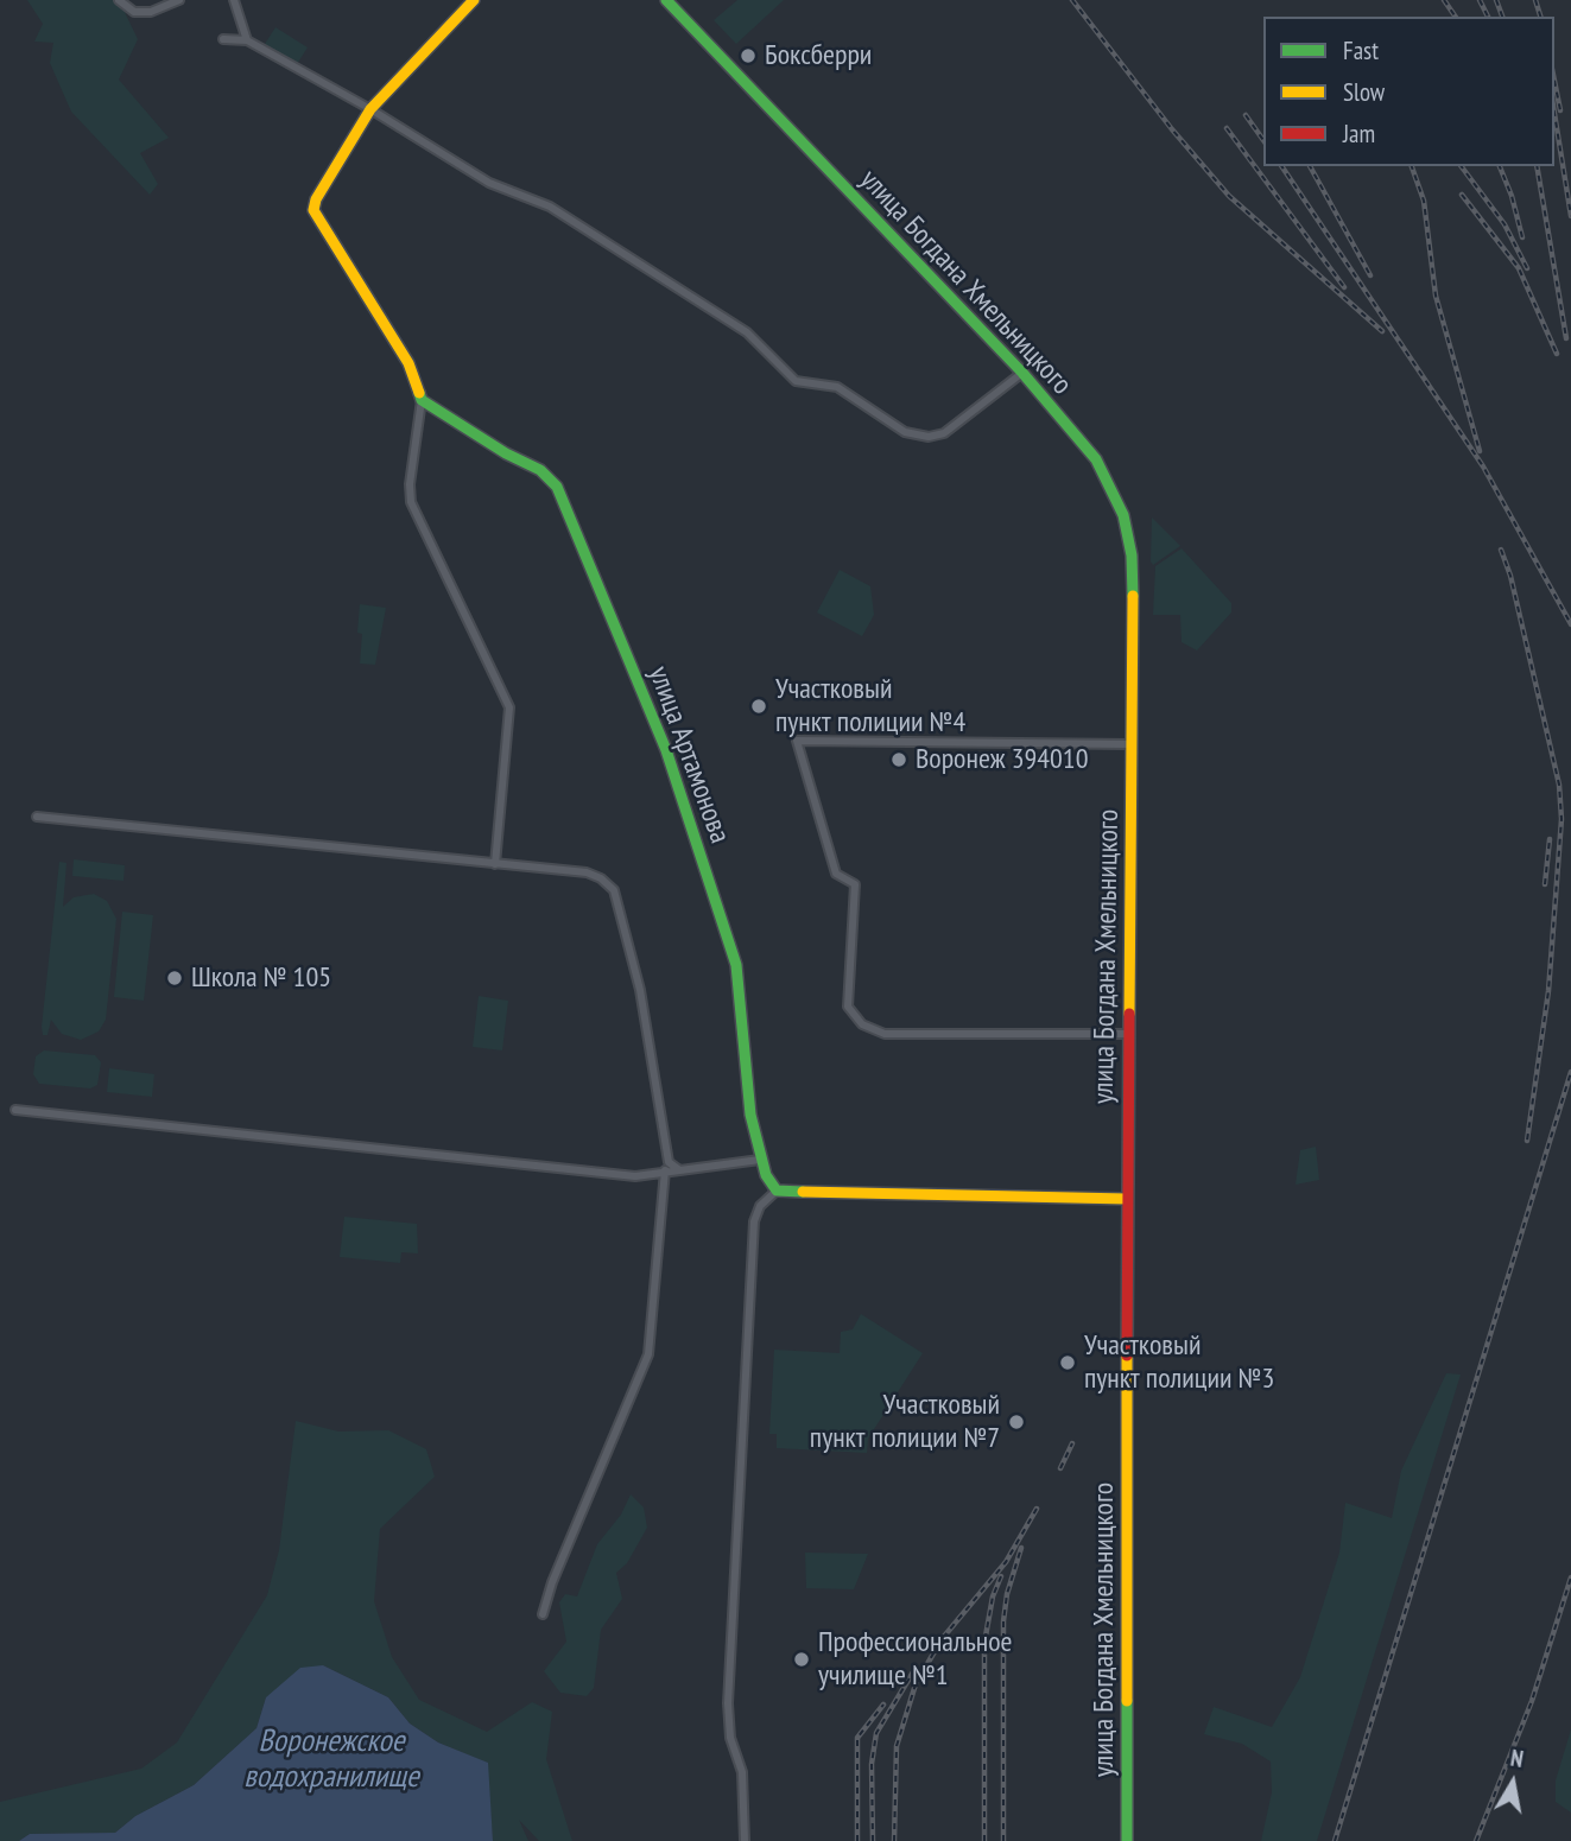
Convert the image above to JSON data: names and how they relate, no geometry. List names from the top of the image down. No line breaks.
{"streets":{"main road":["улица Богдана Хмельницкого","улица Артамонова"]},"water":["Воронежское водохранилище"],"places":["Боксберри","Участковый пункт полиции №4","Воронеж 394010","Школа № 105","Участковый пункт полиции №3","Участковый пункт полиции №7","Профессиональное училище №1"],"legend":["Fast","Slow","Jam"],"north":"top"}
